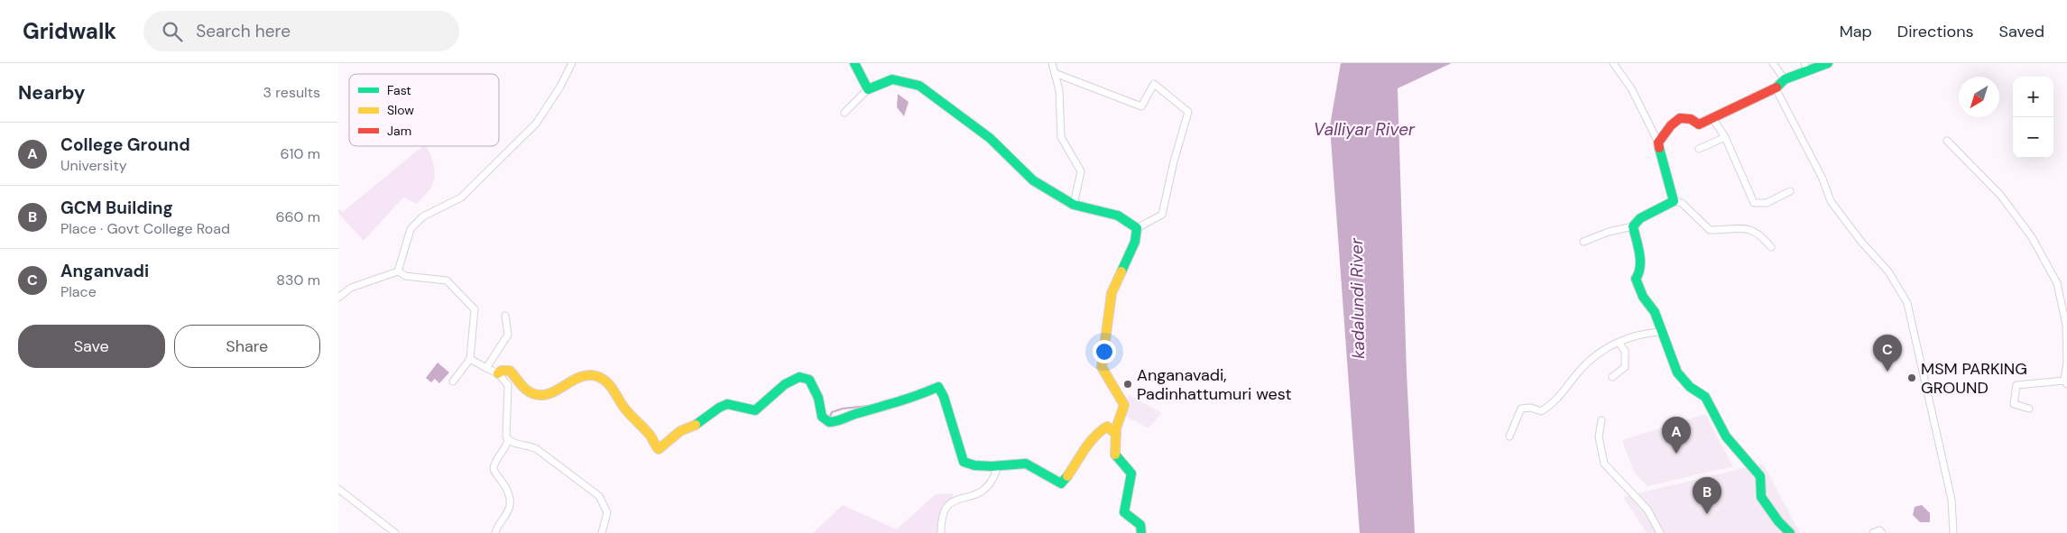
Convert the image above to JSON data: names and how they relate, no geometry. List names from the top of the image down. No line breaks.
{"water":["Valliyar River","kadalundi River"],"places":["MSM PARKING GROUND","Anganavadi, Padinhattumuri west"],"legend":["Fast","Slow","Jam"],"north":"bottom left","page":{"header":"Gridwalk","search":"Search here","nav":["Map","Directions","Saved"],"heading":["Nearby","3 results"],"map_buttons":["+","−"],"list":[{"mark":"A","name":"College Ground","note":"University","value":"610 m"},{"mark":"B","name":"GCM Building","note":"Place · Govt College Road","value":"660 m"},{"mark":"C","name":"Anganvadi","note":"Place","value":"830 m"}],"buttons":["Save","Share"],"pins":["C","A","B"]}}
